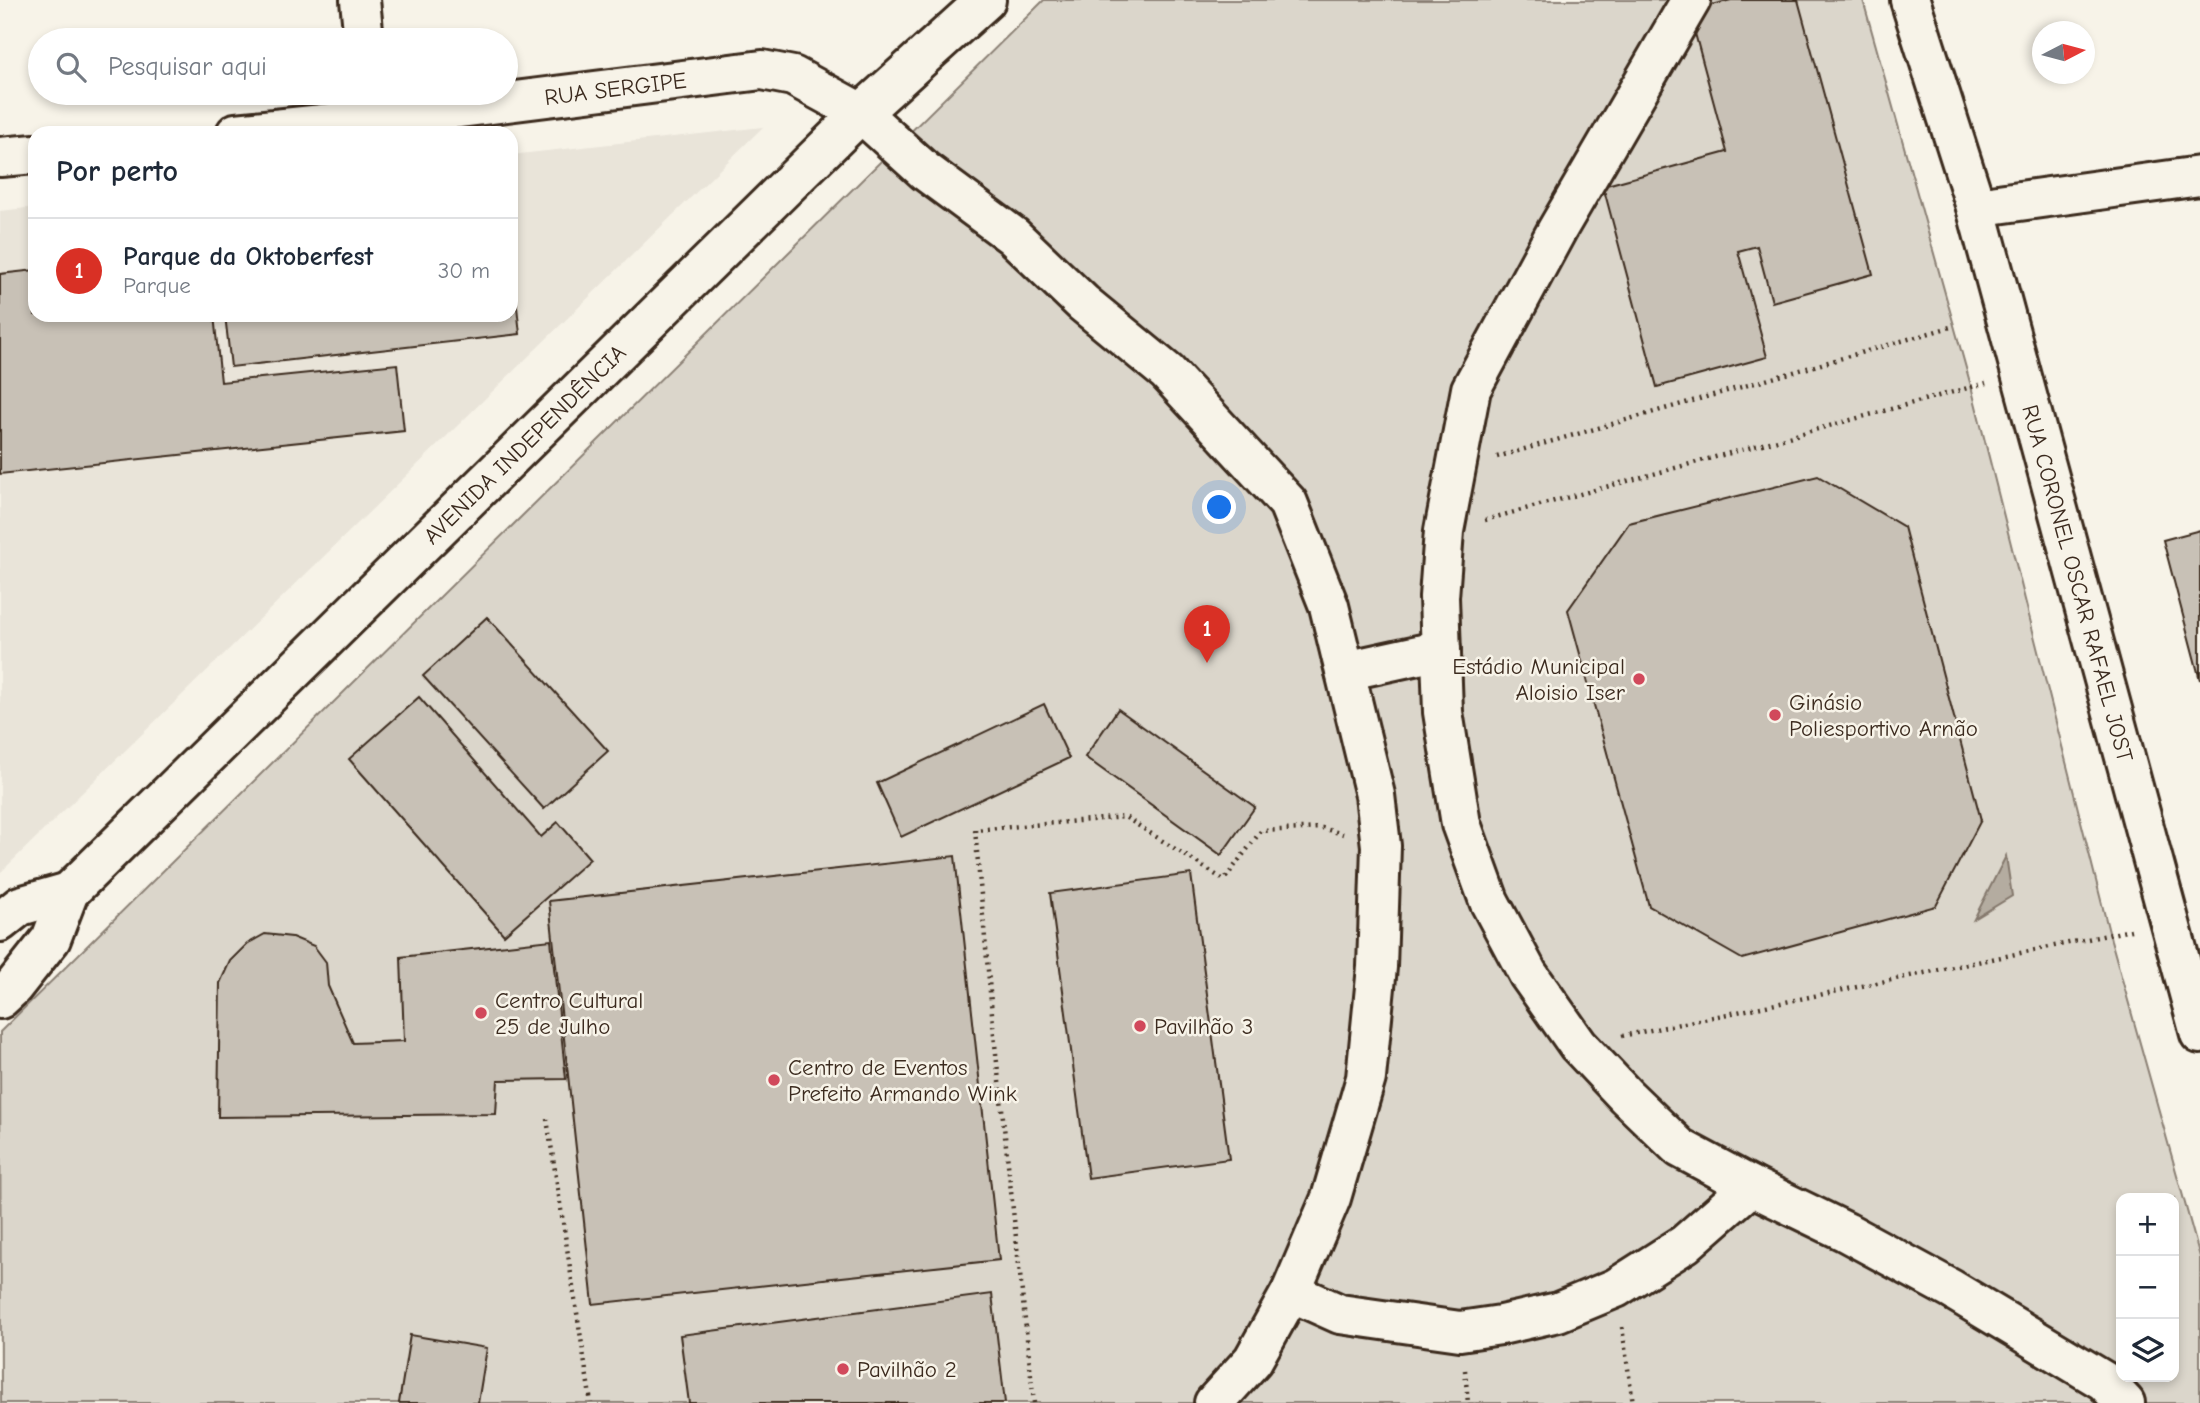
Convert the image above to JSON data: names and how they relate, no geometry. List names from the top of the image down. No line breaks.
{"streets":{"main road":["RUA SERGIPE","AVENIDA INDEPENDÊNCIA","RUA CORONEL OSCAR RAFAEL JOST"]},"crossings":[["RUA SERGIPE","AVENIDA INDEPENDÊNCIA"]],"places":["Estádio Municipal Aloisio Iser","Ginásio Poliesportivo Arnão","Centro Cultural 25 de Julho","Pavilhão 3","Centro de Eventos Prefeito Armando Wink","Pavilhão 2"],"north":"right","page":{"search":"Pesquisar aqui","heading":"Por perto","list":[{"mark":"1","name":"Parque da Oktoberfest","note":"Parque","value":"30 m"}],"pins":"1","map_buttons":["+","−"]}}
